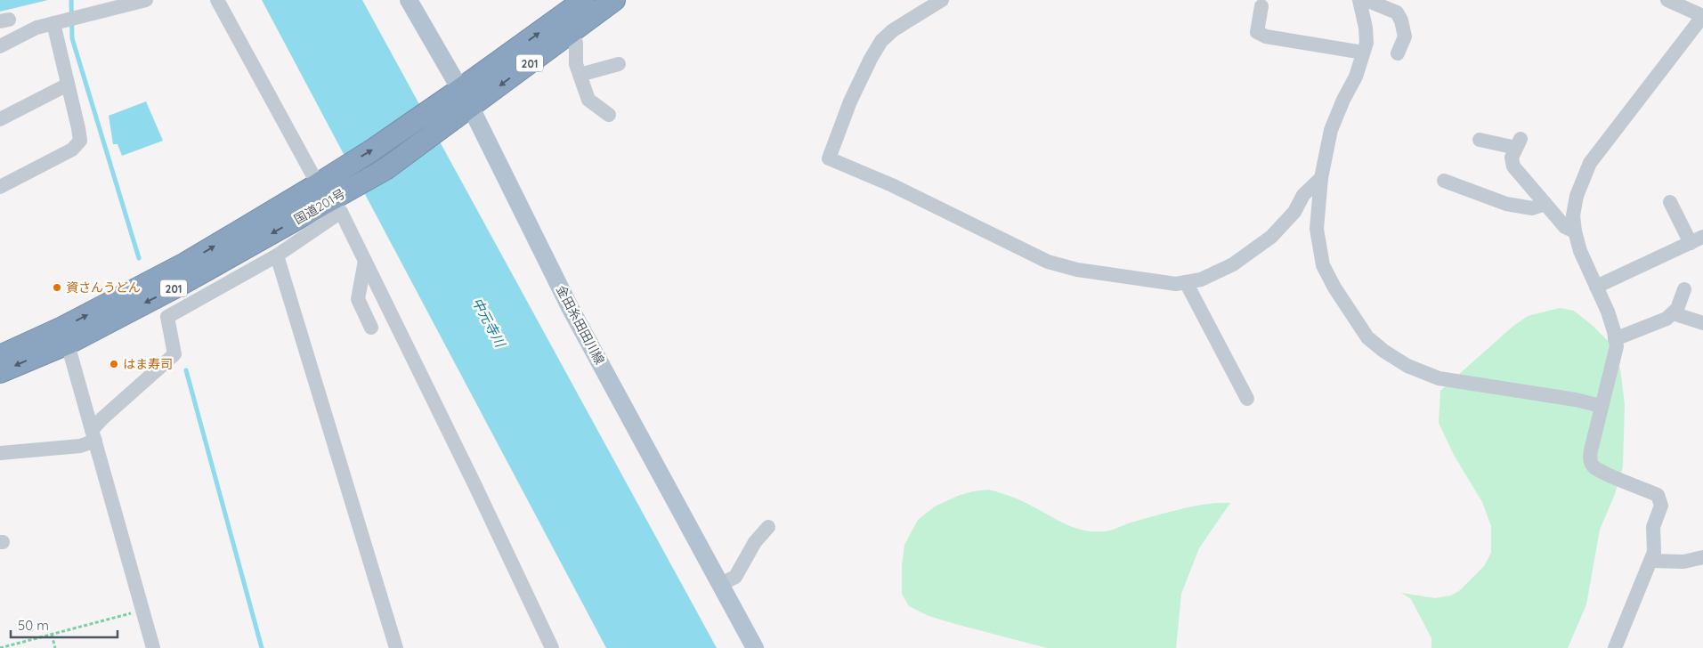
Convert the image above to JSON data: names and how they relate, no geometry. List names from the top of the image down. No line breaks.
{"streets":{"highway":["201","国道201号"],"main road":["金田糸田田川線"]},"crossings":[["国道201号","金田糸田田川線"]],"water":["中元寺川"],"places":["資さんうどん","はま寿司"],"scale_bar":"50 m"}
